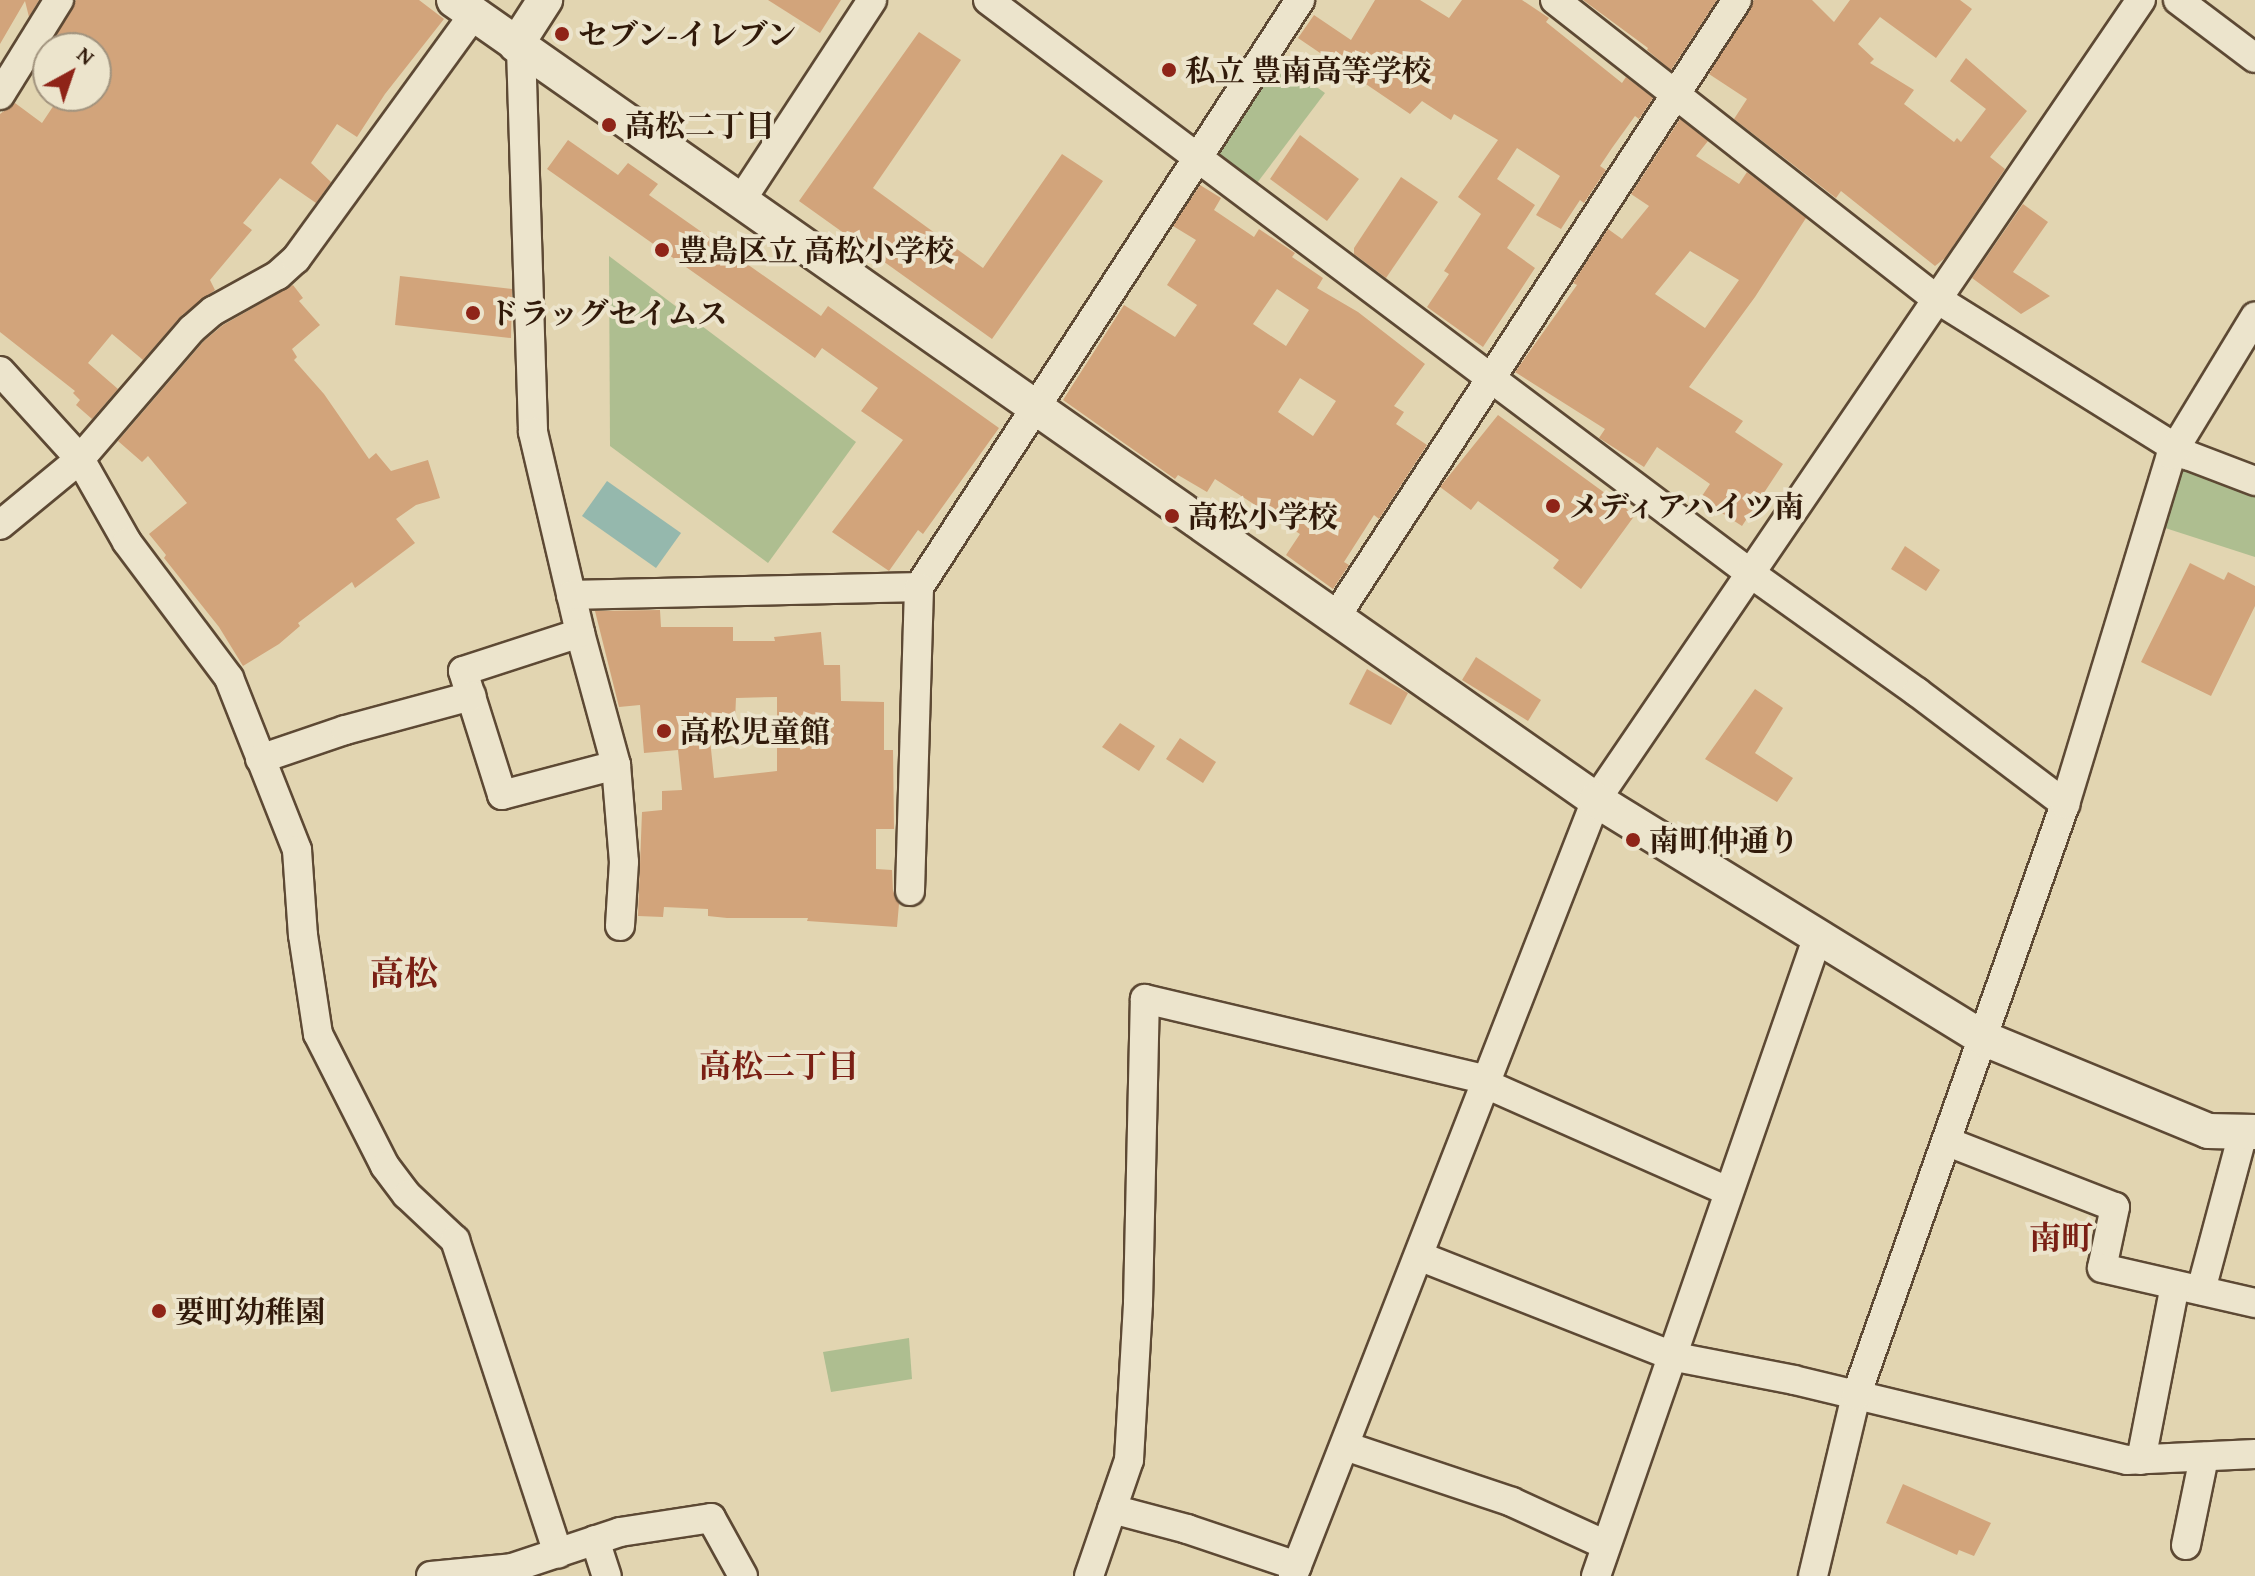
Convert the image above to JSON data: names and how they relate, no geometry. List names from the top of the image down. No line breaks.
{"districts":["高松","高松二丁目","南町"],"places":["セブン-イレブン","私立 豊南高等学校","高松二丁目","豊島区立 高松小学校","ドラッグセイムス","メディアハイツ南","高松小学校","高松児童館","南町仲通り","要町幼稚園"],"north":"top right"}
